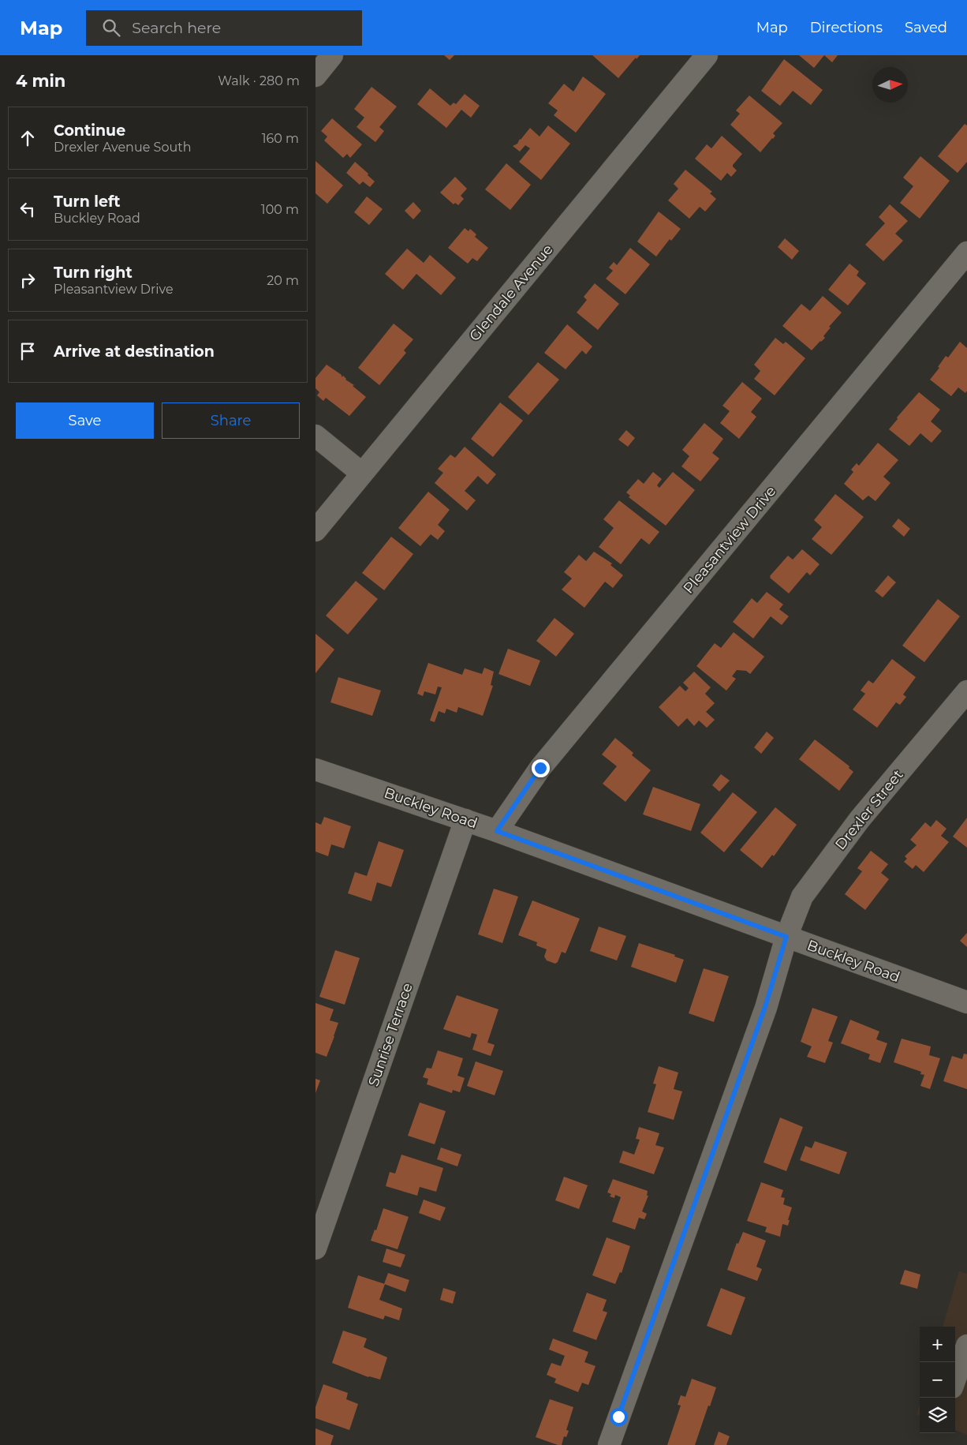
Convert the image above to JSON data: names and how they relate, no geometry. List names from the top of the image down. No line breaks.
{"streets":{"street":["Glendale Avenue","Pleasantview Drive","Buckley Road","Drexler Street","Sunrise Terrace"]},"crossings":[["Pleasantview Drive","Buckley Road"],["Buckley Road","Drexler Street"],["Buckley Road","Sunrise Terrace"]],"north":"right","page":{"header":"Map","search":"Search here","nav":["Map","Directions","Saved"],"heading":["4 min","Walk · 280 m"],"list":[["Continue","Drexler Avenue South","160 m"],["Turn left","Buckley Road","100 m"],["Turn right","Pleasantview Drive","20 m"],"Arrive at destination"],"buttons":["Save","Share"],"map_buttons":["+","−"]}}
